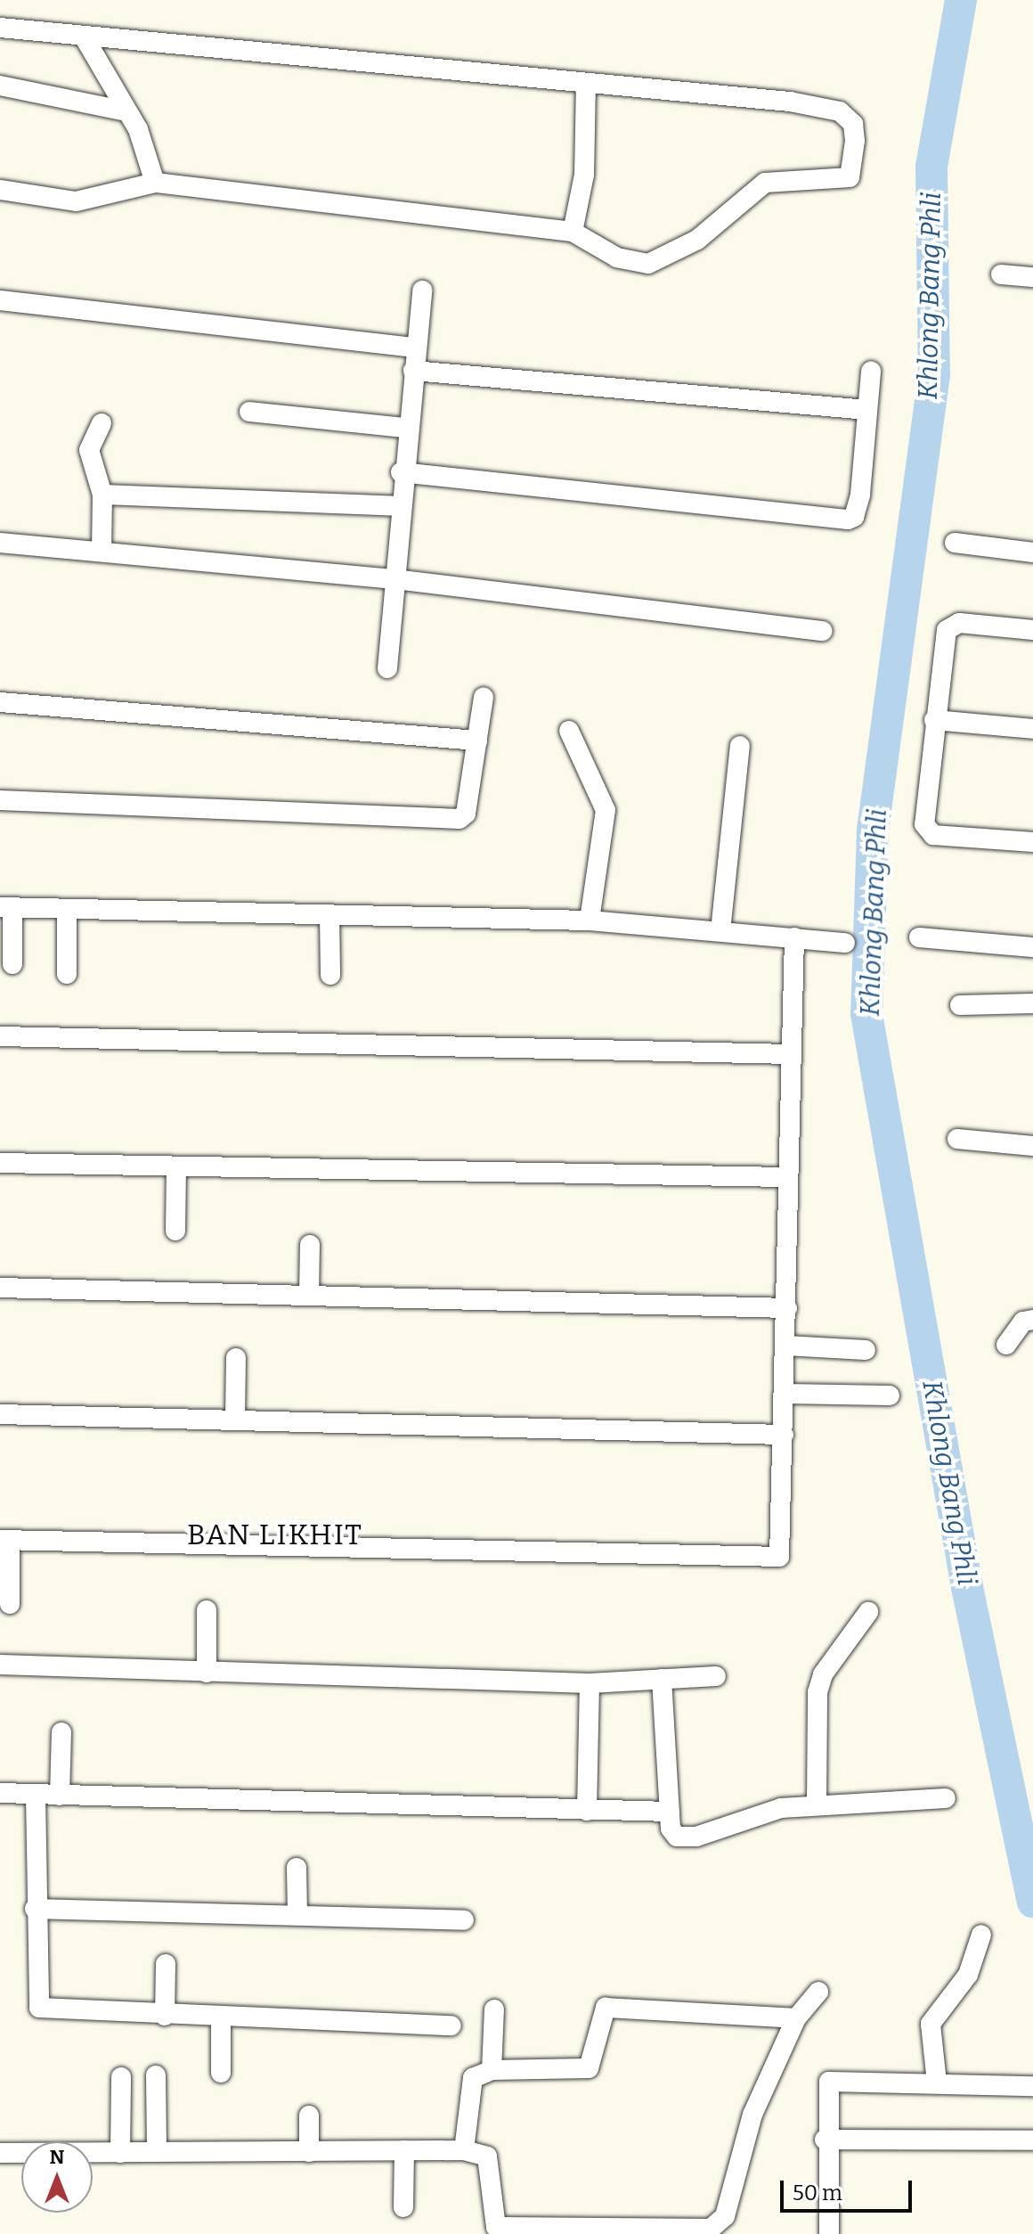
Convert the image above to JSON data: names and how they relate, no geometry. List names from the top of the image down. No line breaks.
{"districts":["BAN LIKHIT"],"water":["Khlong Bang Phli"],"scale_bar":"50 m","north":"top"}
